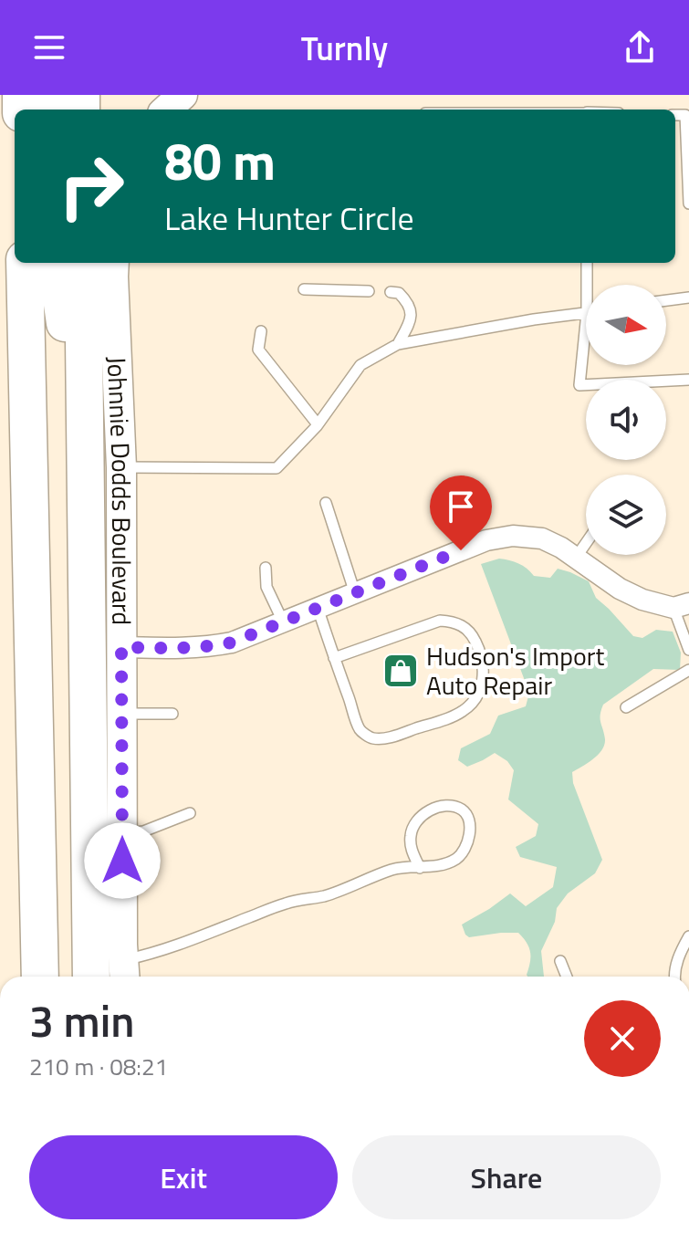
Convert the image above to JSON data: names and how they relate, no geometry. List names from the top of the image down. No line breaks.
{"streets":{"highway":["Johnnie Dodds Boulevard"]},"places":{"shop":["Hudson's Import Auto Repair"]},"north":"right","page":{"header":"Turnly","turn":["80 m","Lake Hunter Circle"],"heading":["3 min","210 m · 08:21"],"buttons":["Exit","Share"]}}
